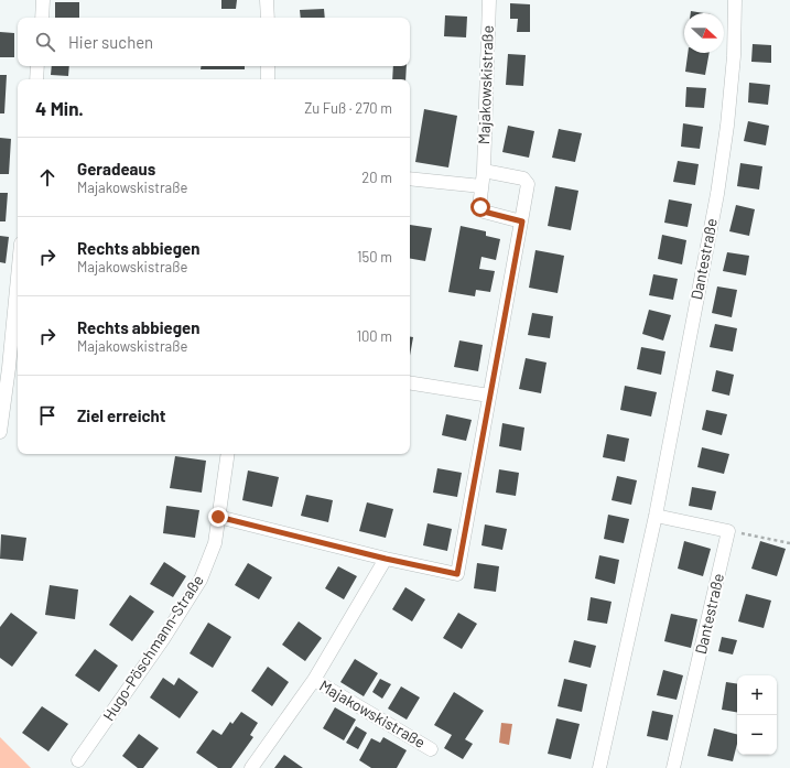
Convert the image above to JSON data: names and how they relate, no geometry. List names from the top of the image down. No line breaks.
{"streets":{"street":["Majakowskistraße","Dantestraße","Hugo-Pöschmann-Straße"]},"north":"right","page":{"search":"Hier suchen","heading":["4 Min.","Zu Fuß · 270 m"],"list":[["Geradeaus","Majakowskistraße","20 m"],["Rechts abbiegen","Majakowskistraße","150 m"],["Rechts abbiegen","Majakowskistraße","100 m"],"Ziel erreicht"],"map_buttons":["+","−"]}}
